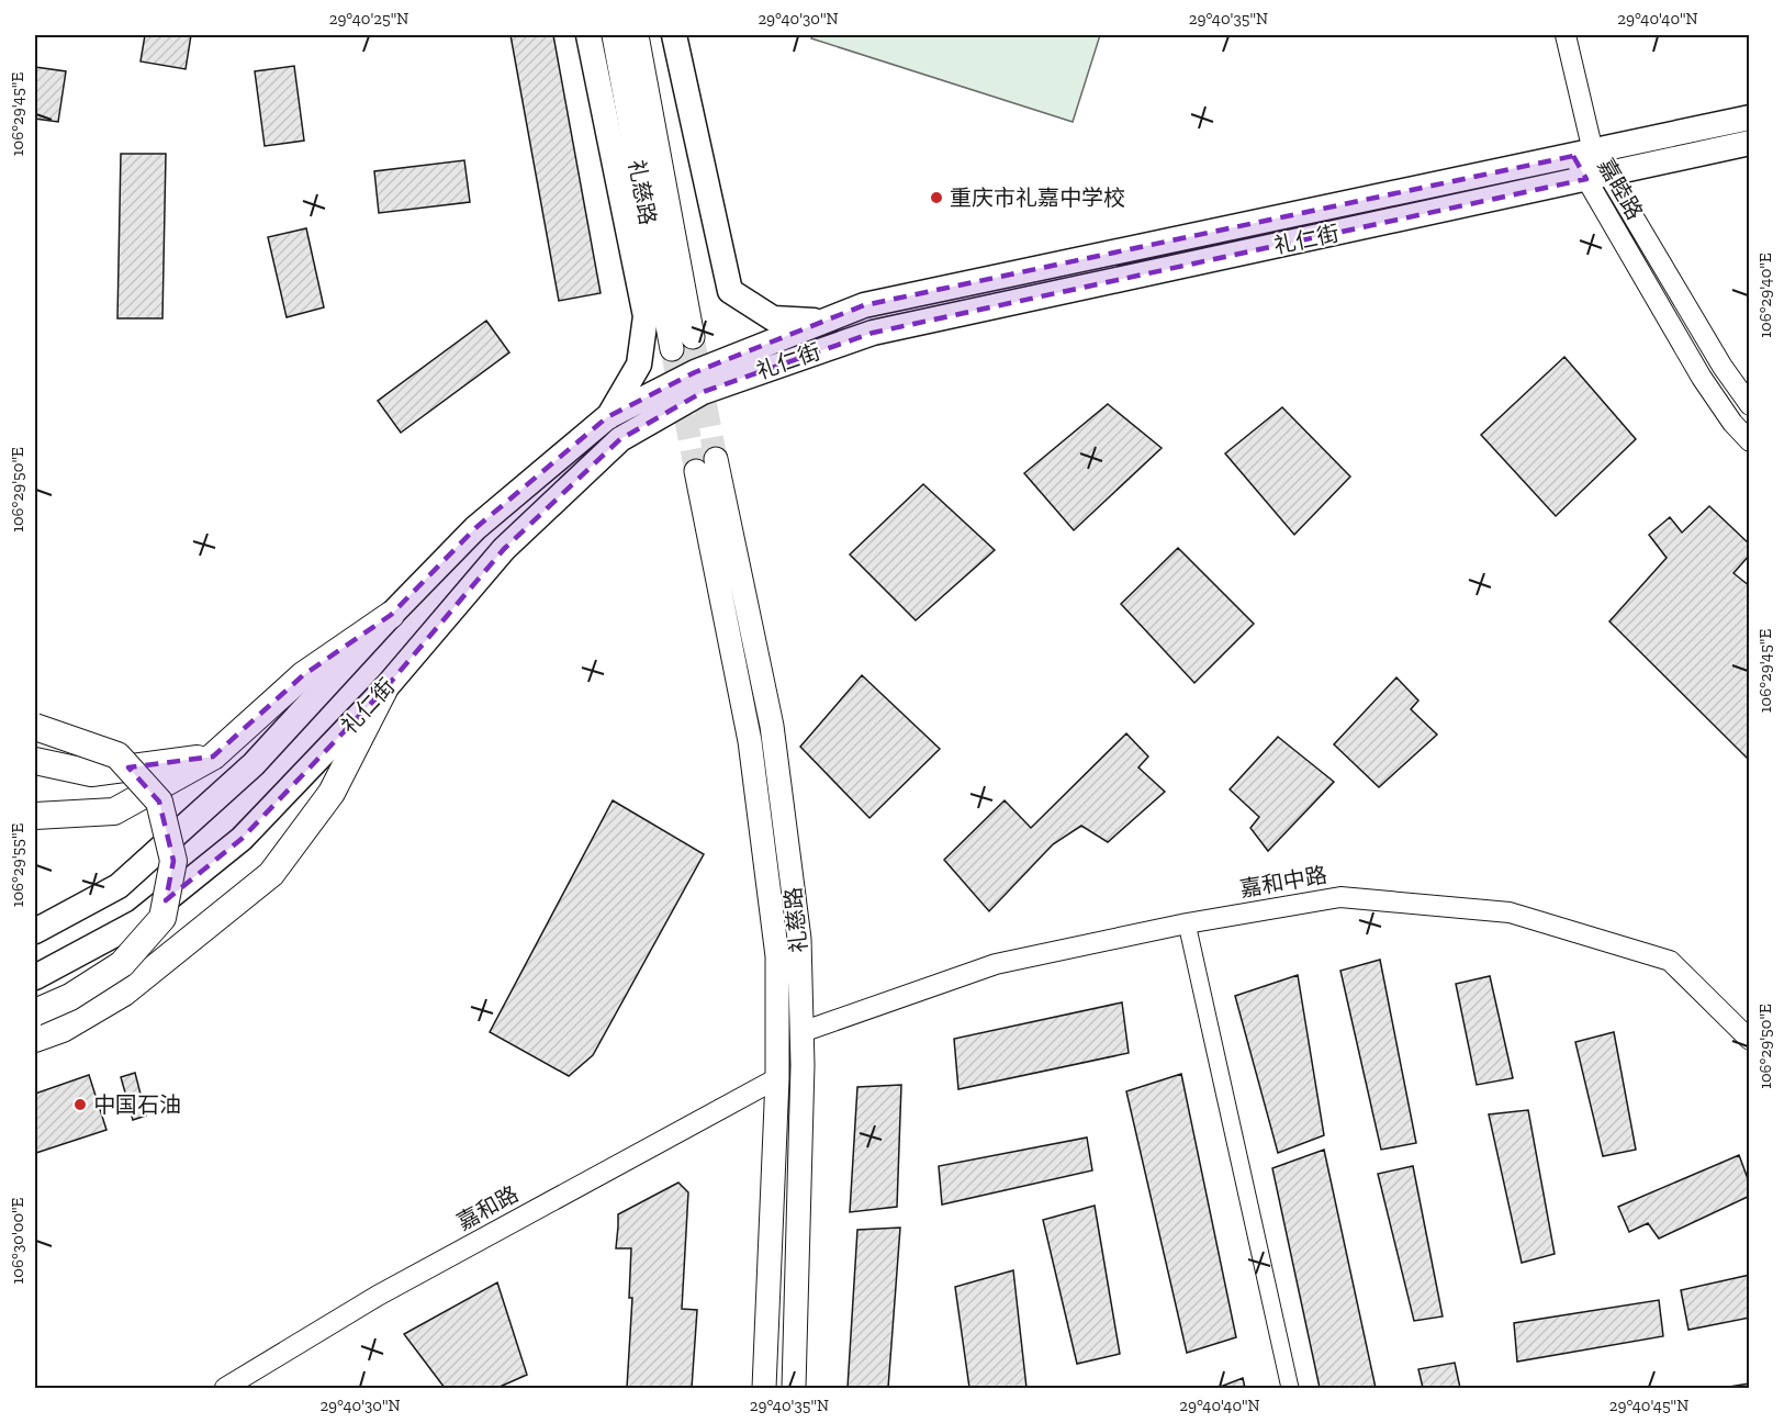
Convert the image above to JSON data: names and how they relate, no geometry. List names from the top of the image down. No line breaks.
{"streets":{"main road":["礼慈路","礼仁街"],"street":["嘉睦路","嘉和中路","嘉和路"]},"crossings":[["嘉睦路","礼仁街"],["礼慈路","嘉和中路"],["礼慈路","嘉和路"]],"places":["重庆市礼嘉中学校","中国石油"],"coordinates":["29°40'25\"N","29°40'30\"N","29°40'35\"N","29°40'40\"N","106°29'45\"E","106°29'40\"E","106°29'50\"E","106°29'55\"E","106°30'00\"E","29°40'45\"N"]}
